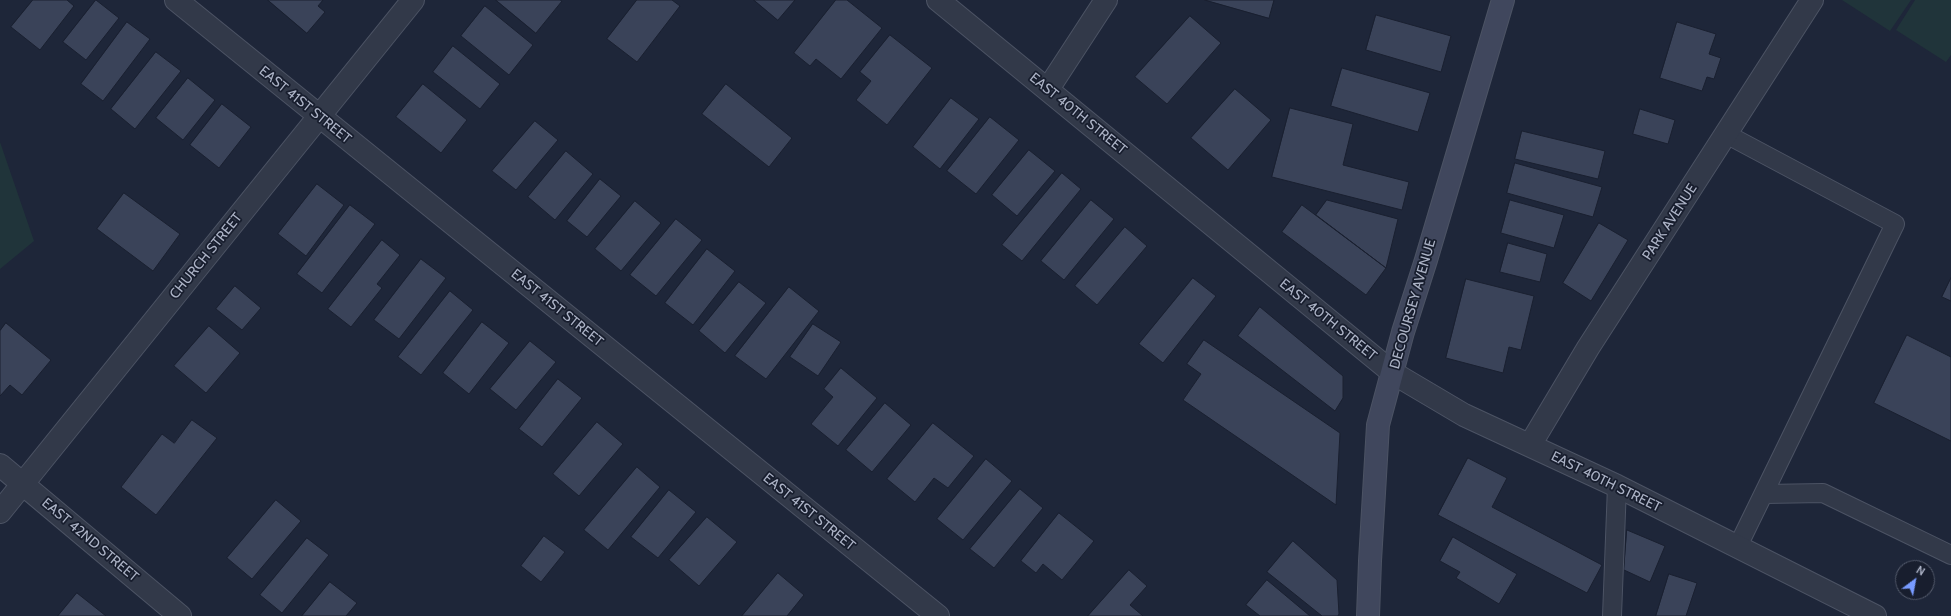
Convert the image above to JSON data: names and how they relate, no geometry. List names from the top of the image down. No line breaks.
{"streets":{"main road":["DECOURSEY AVENUE"],"street":["EAST 41ST STREET","EAST 40TH STREET","PARK AVENUE","CHURCH STREET","EAST 42ND STREET"]},"crossings":[["EAST 41ST STREET","CHURCH STREET"],["EAST 40TH STREET","PARK AVENUE"],["EAST 40TH STREET","DECOURSEY AVENUE"],["CHURCH STREET","EAST 42ND STREET"]],"north":"top right"}
